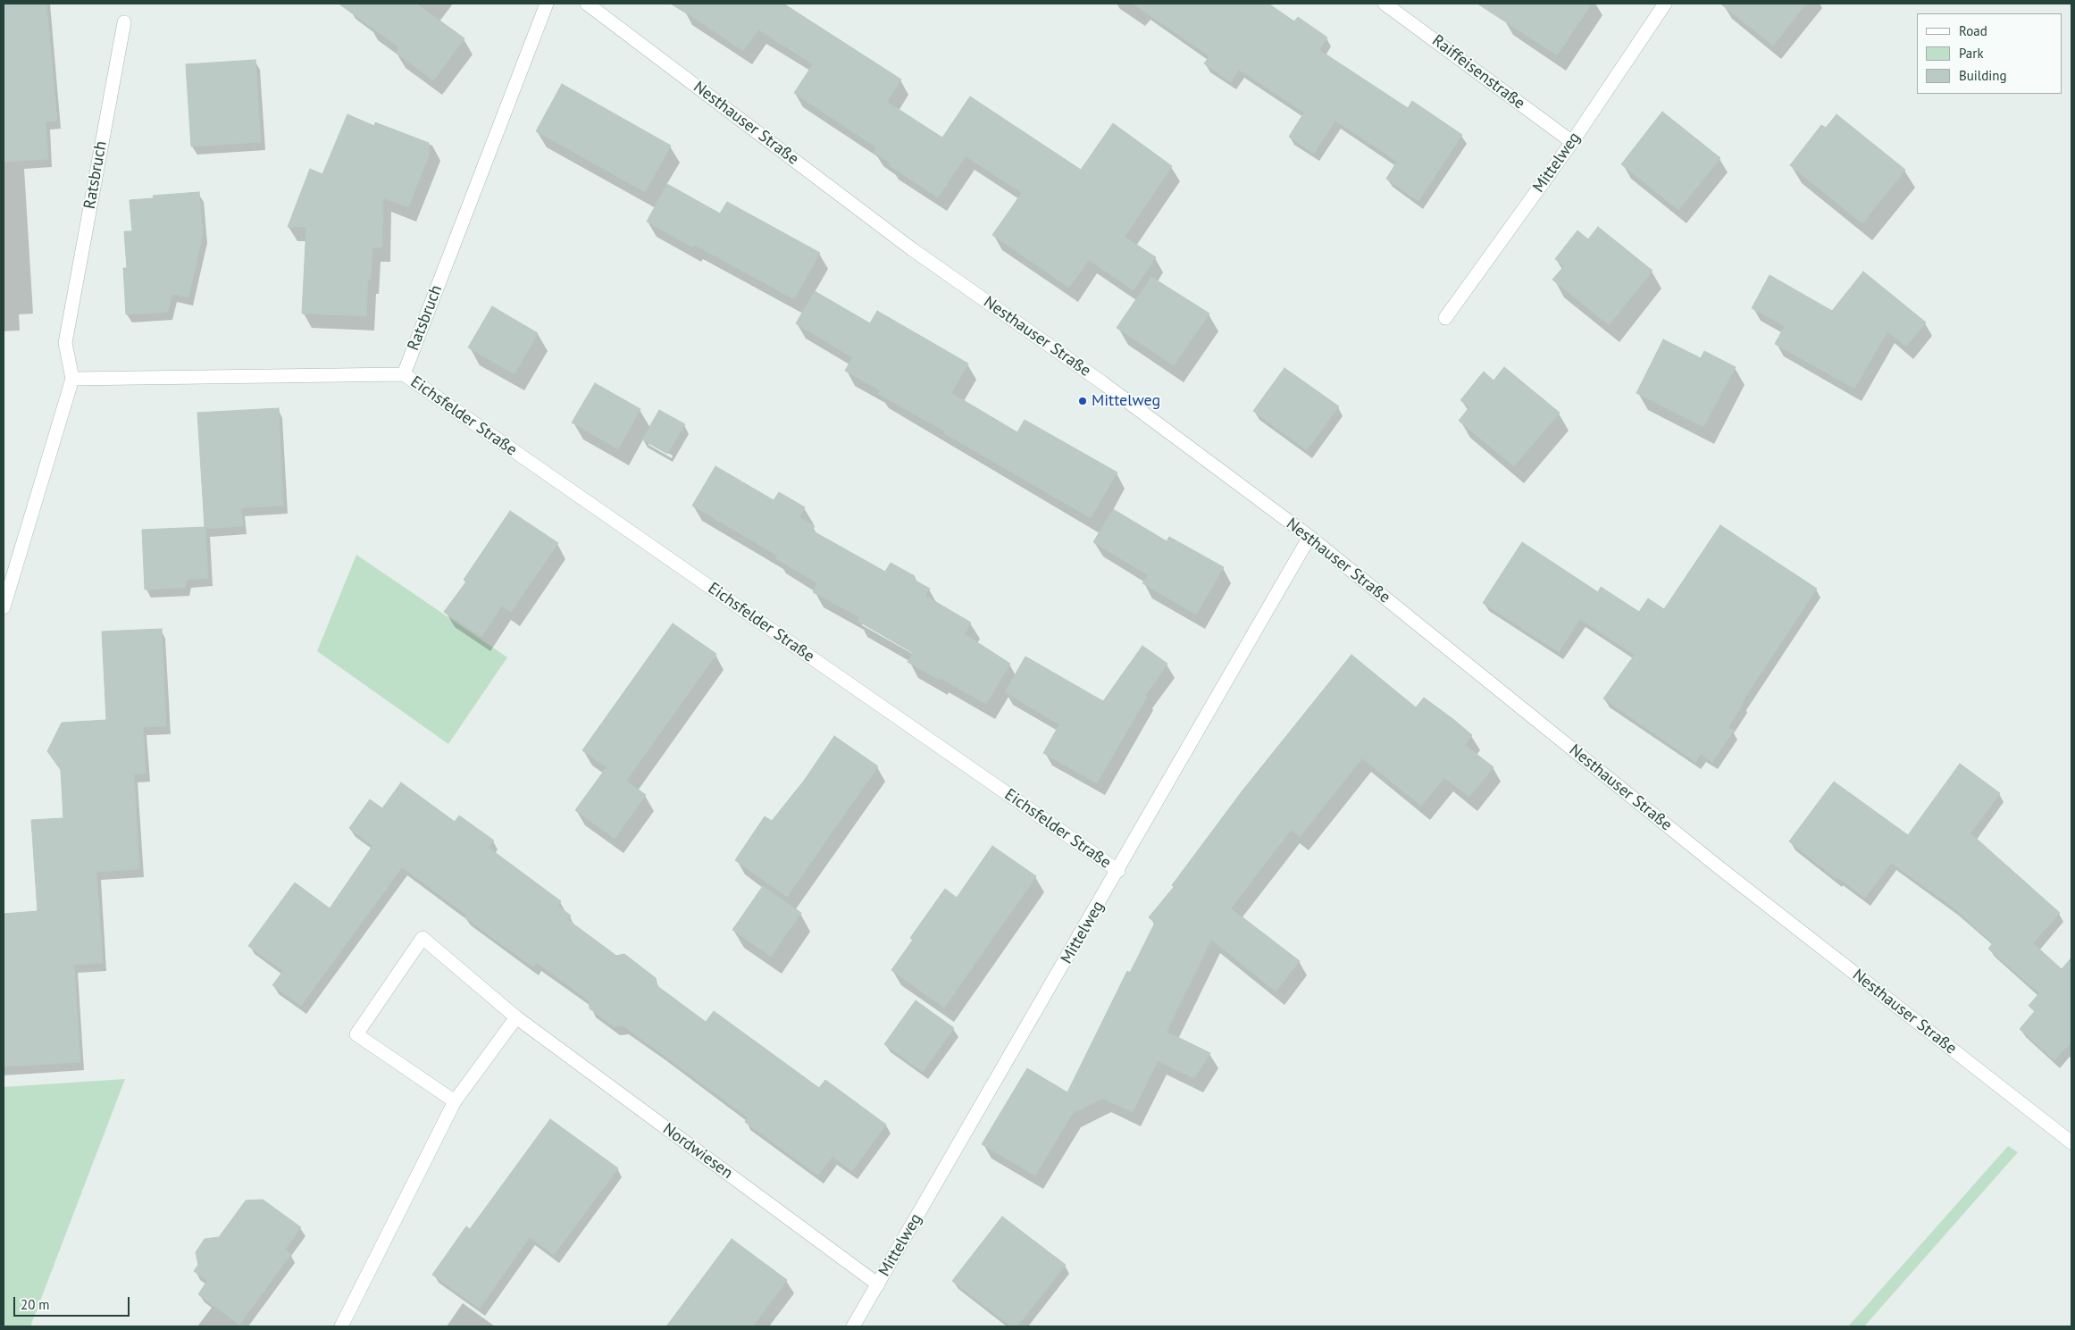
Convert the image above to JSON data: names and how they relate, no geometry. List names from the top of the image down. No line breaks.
{"streets":{"street":["Raiffeisenstraße","Nesthauser Straße","Mittelweg","Ratsbruch","Eichsfelder Straße","Nordwiesen"]},"crossings":[["Raiffeisenstraße","Mittelweg"],["Nesthauser Straße","Mittelweg"],["Mittelweg","Eichsfelder Straße"],["Mittelweg","Nordwiesen"],["Ratsbruch","Eichsfelder Straße"]],"places":["Mittelweg"],"legend":["Road","Park","Building"],"scale_bar":"20 m"}
